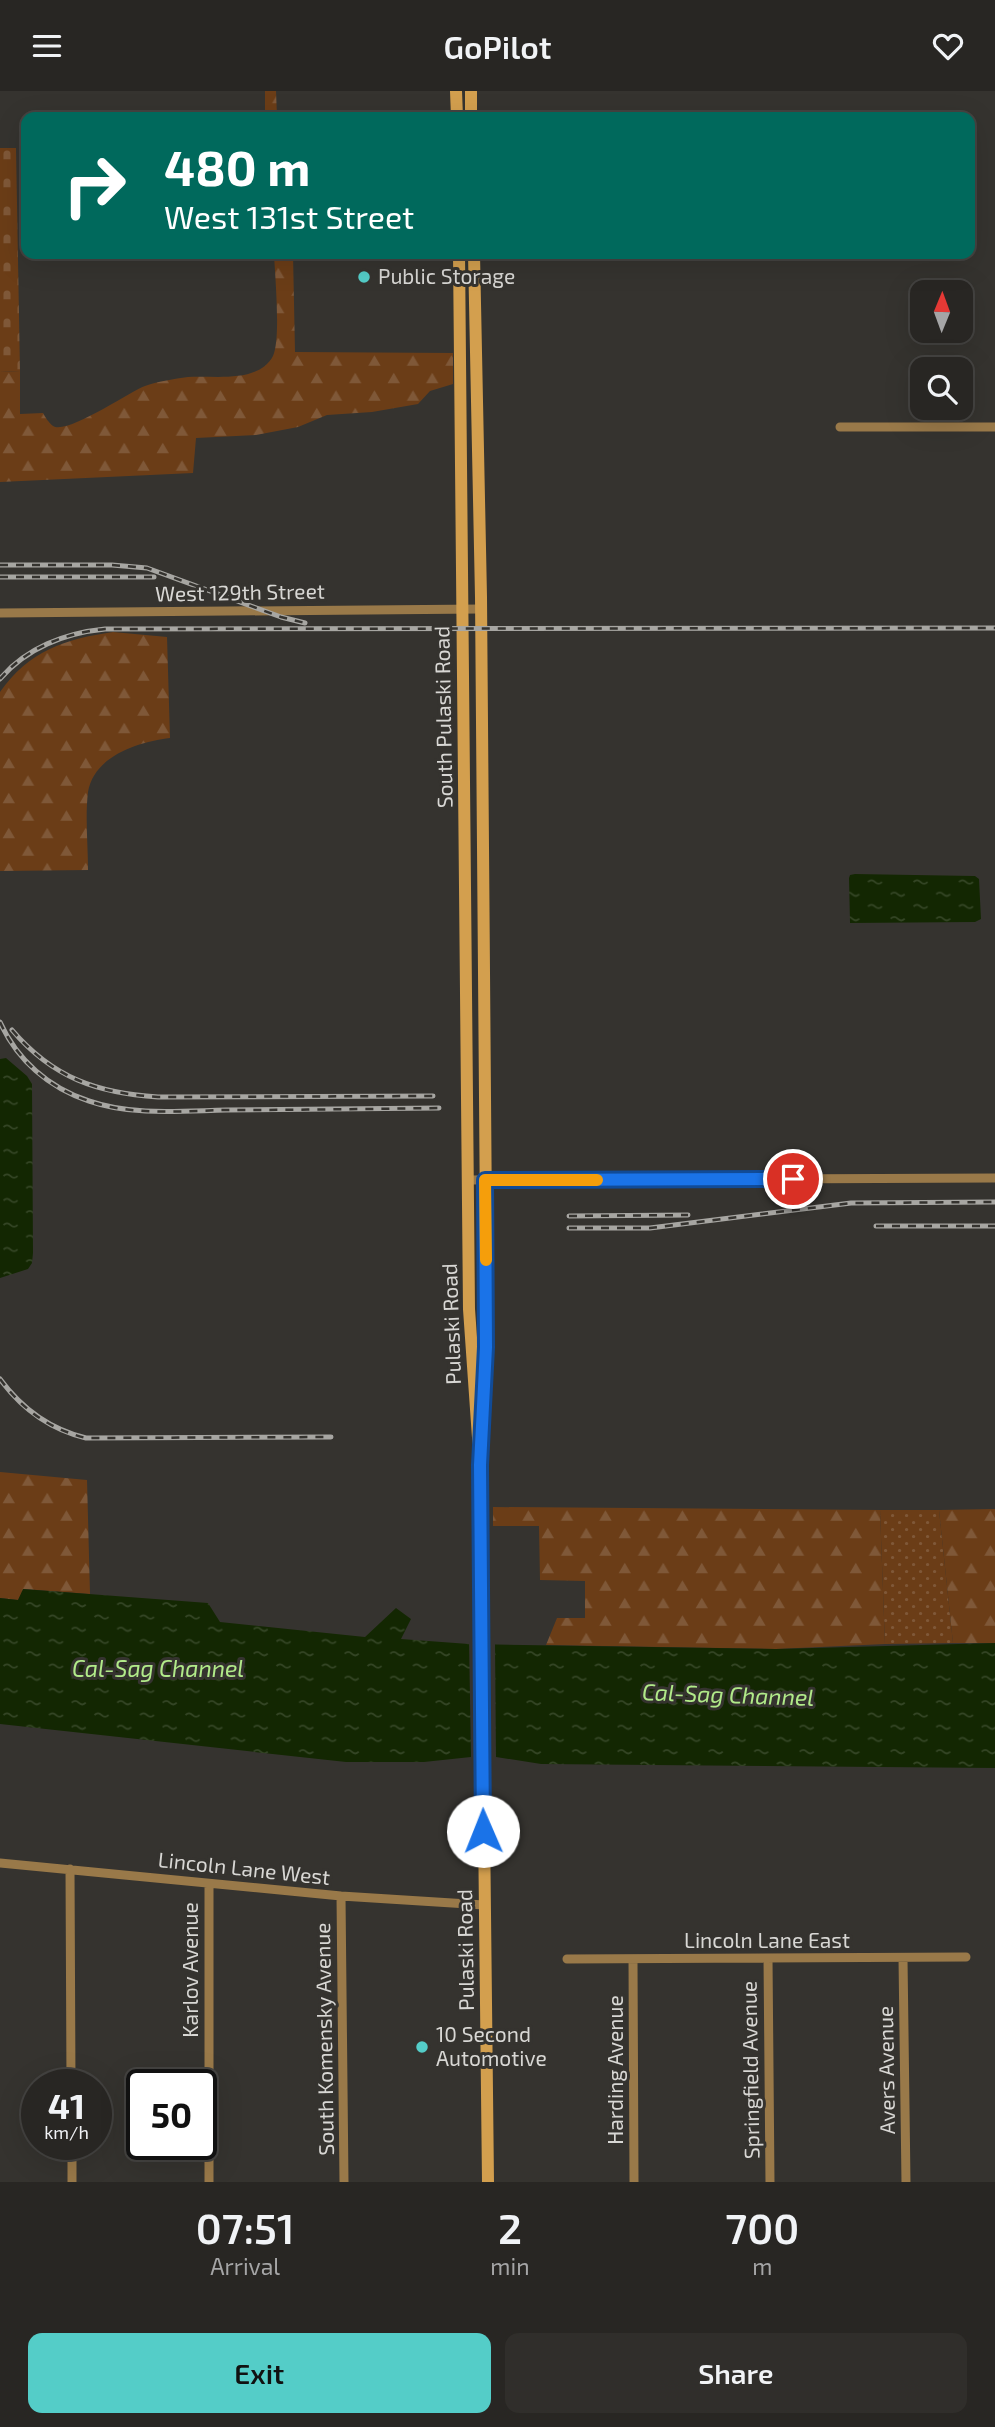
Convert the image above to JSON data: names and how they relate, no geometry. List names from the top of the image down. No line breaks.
{"streets":{"main road":["South Pulaski Road","Pulaski Road"],"street":["West 129th Street","Lincoln Lane West","Lincoln Lane East","Karlov Avenue","South Komensky Avenue","Harding Avenue","Springfield Avenue","Avers Avenue"]},"crossings":[["West 129th Street","South Pulaski Road"],["South Pulaski Road","Pulaski Road"],["Pulaski Road","Lincoln Lane West"],["Lincoln Lane West","Karlov Avenue"],["Lincoln Lane West","South Komensky Avenue"],["Lincoln Lane East","Harding Avenue"],["Lincoln Lane East","Springfield Avenue"],["Lincoln Lane East","Avers Avenue"]],"water":["Cal-Sag Channel"],"places":["Public Storage","10 Second Automotive"],"north":"top","page":{"header":"GoPilot","turn":["480 m","West 131st Street"],"speed":"41 km/h","limit":"50","eta":["07:51","Arrival","2","min","700","m"],"buttons":["Exit","Share"]}}
